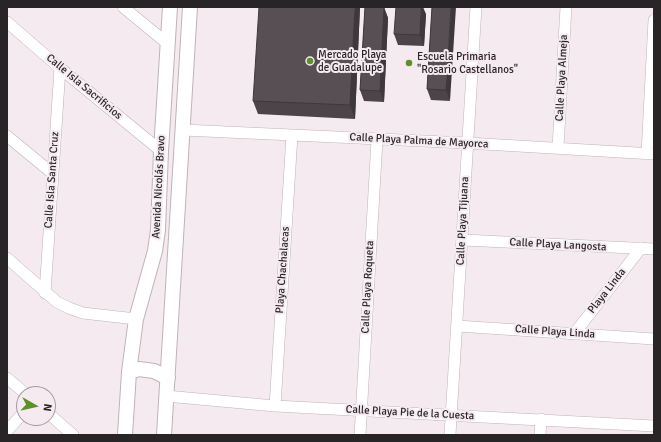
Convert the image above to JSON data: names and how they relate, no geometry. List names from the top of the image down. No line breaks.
{"streets":{"street":["Calle Playa Almeja","Calle Isla Sacrificios","Calle Playa Palma de Mayorca","Calle Isla Santa Cruz","Avenida Nicolás Bravo","Calle Playa Tijuana","Calle Playa Langosta","Playa Chachalacas","Calle Playa Roqueta","Playa Linda","Calle Playa Linda","Calle Playa Pie de la Cuesta"]},"crossings":[["Calle Playa Almeja","Calle Playa Palma de Mayorca"],["Calle Isla Sacrificios","Calle Isla Santa Cruz"],["Calle Isla Sacrificios","Avenida Nicolás Bravo"],["Calle Playa Palma de Mayorca","Avenida Nicolás Bravo"],["Calle Playa Palma de Mayorca","Calle Playa Tijuana"],["Calle Playa Palma de Mayorca","Playa Chachalacas"],["Calle Playa Palma de Mayorca","Calle Playa Roqueta"],["Avenida Nicolás Bravo","Calle Playa Pie de la Cuesta"],["Calle Playa Tijuana","Calle Playa Langosta"],["Calle Playa Tijuana","Calle Playa Linda"],["Calle Playa Tijuana","Calle Playa Pie de la Cuesta"],["Calle Playa Langosta","Playa Linda"],["Playa Chachalacas","Calle Playa Pie de la Cuesta"],["Calle Playa Roqueta","Calle Playa Pie de la Cuesta"],["Playa Linda","Calle Playa Linda"]],"places":["Mercado Playa de Guadalupe","Escuela Primaria \"Rosario Castellanos\""],"north":"right"}
